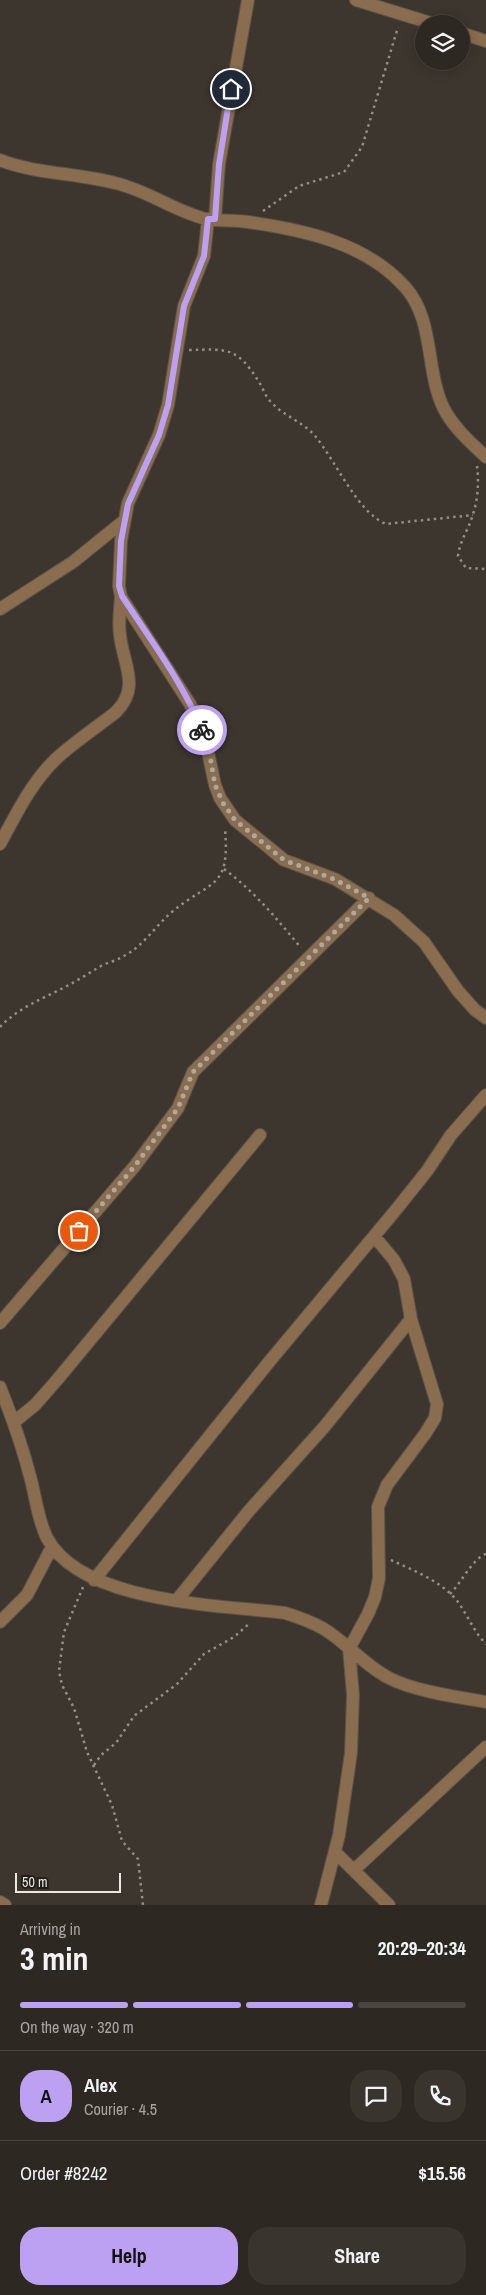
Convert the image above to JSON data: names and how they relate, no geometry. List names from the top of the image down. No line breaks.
{"scale_bar":"50 m","page":{"scale":"50 m","heading":["3 min","Arriving in","20:29–20:34"],"panel":["Alex","Courier · 4.5","Order #8242","$15.56"],"bar":"On the way · 320 m","round":"A","buttons":["Help","Share"]}}
